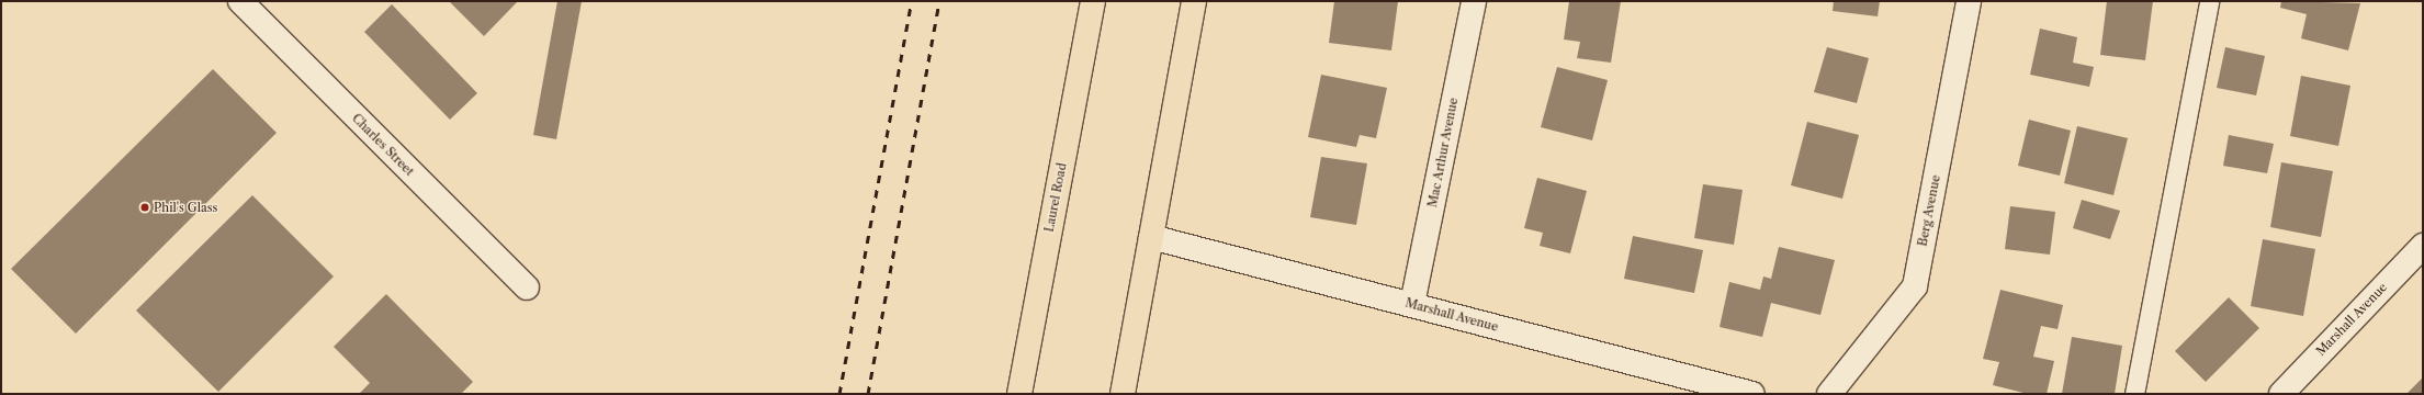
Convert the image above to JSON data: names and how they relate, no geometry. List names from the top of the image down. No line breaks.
{"streets":{"main road":["Laurel Road"],"street":["Charles Street","Mac Arthur Avenue","Berg Avenue","Marshall Avenue"]},"crossings":[["Mac Arthur Avenue","Marshall Avenue"]],"places":["Phil's Glass"]}
